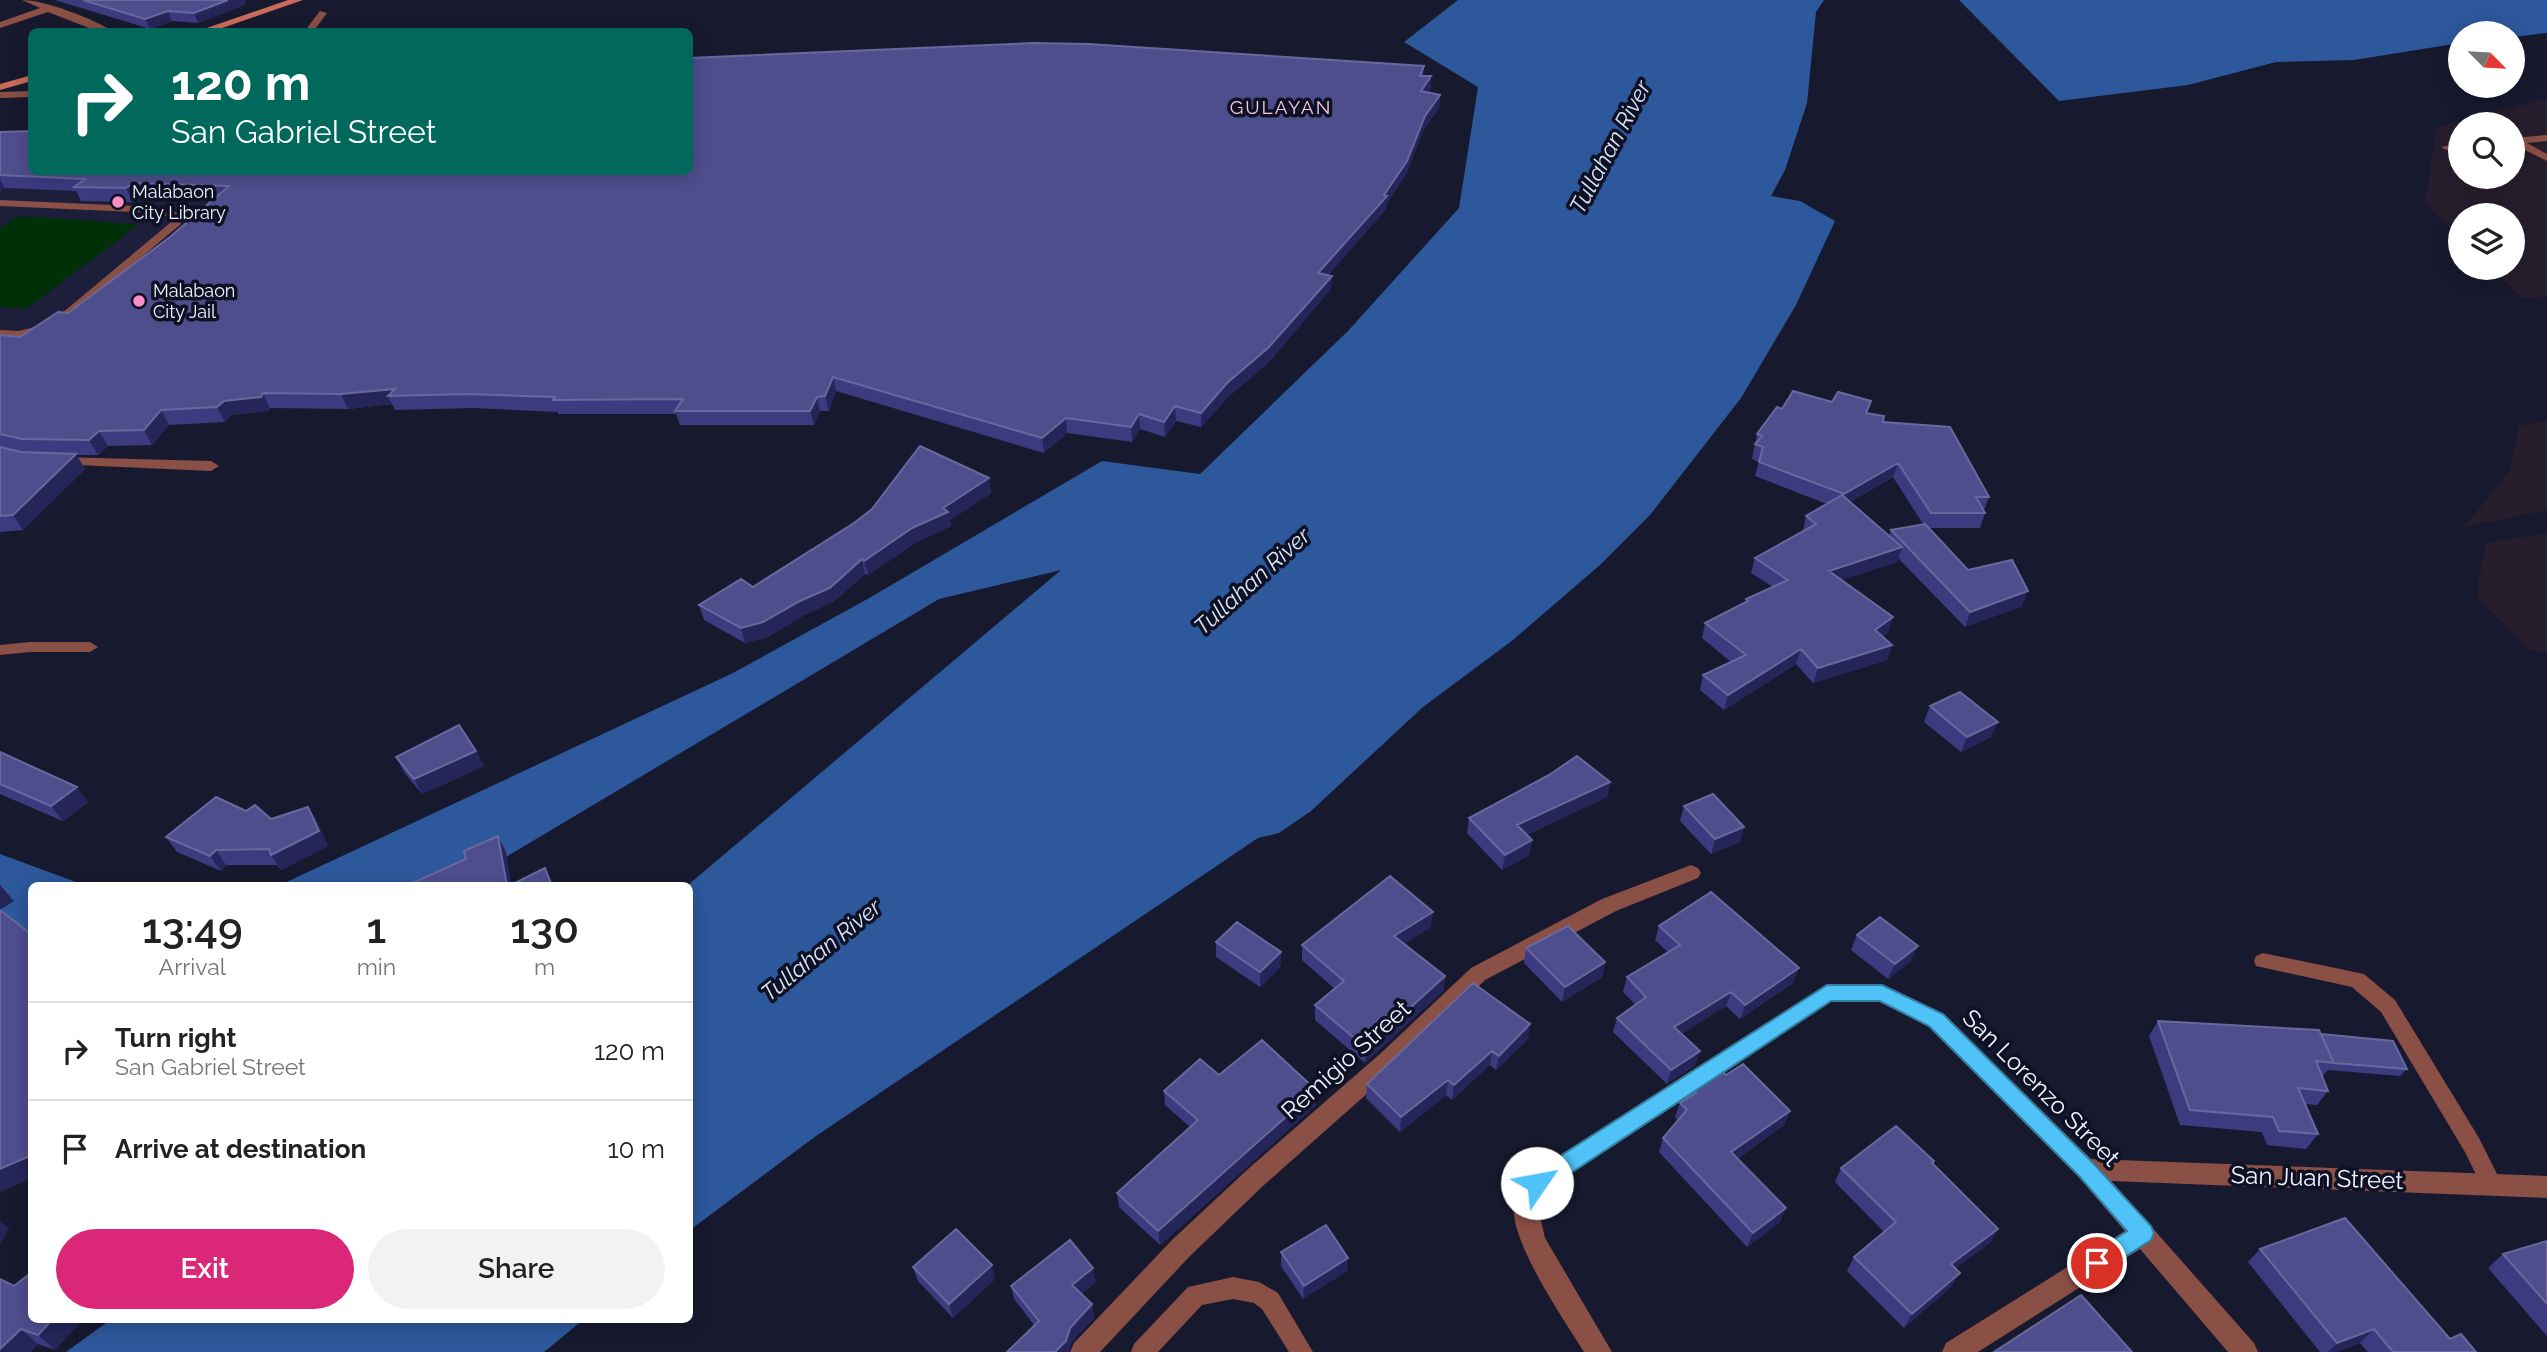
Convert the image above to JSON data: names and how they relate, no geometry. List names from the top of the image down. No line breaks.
{"streets":{"street":["Remigio Street","San Lorenzo Street","San Juan Street"]},"crossings":[["San Lorenzo Street","San Juan Street"]],"districts":["GULAYAN"],"water":["Tullahan River"],"places":["Malabaon City Library","Malabaon City Jail"],"north":"bottom right","page":{"turn":["120 m","San Gabriel Street"],"eta":["13:49","Arrival","1","min","130","m"],"list":[{"name":"Turn right","note":"San Gabriel Street","value":"120 m"},{"name":"Arrive at destination","value":"10 m"}],"buttons":["Exit","Share"]}}
